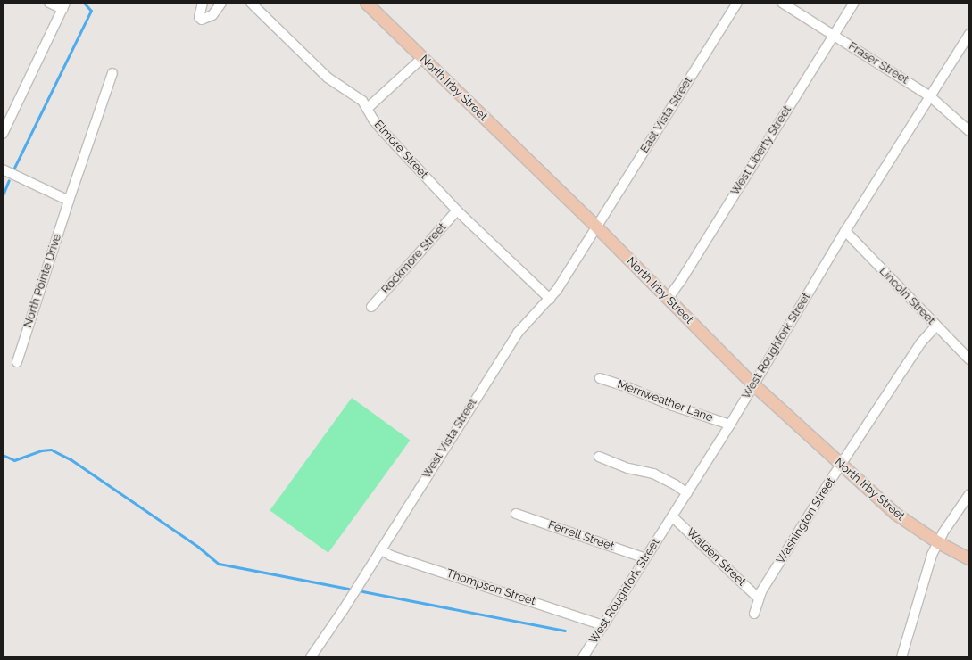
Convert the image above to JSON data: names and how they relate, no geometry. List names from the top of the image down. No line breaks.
{"streets":{"main road":["North Irby Street"],"street":["Fraser Street","East Vista Street","Elmore Street","West Liberty Street","Rockmore Street","North Pointe Drive","Lincoln Street","West Roughfork Street","Merriweather Lane","West Vista Street","Washington Street","Ferrell Street","Walden Street","Thompson Street"]},"crossings":[["Fraser Street","West Liberty Street"],["Fraser Street","West Roughfork Street"],["North Irby Street","East Vista Street"],["North Irby Street","West Liberty Street"],["North Irby Street","West Roughfork Street"],["North Irby Street","West Vista Street"],["North Irby Street","Washington Street"],["East Vista Street","West Vista Street"],["Elmore Street","Rockmore Street"],["Elmore Street","West Vista Street"],["Lincoln Street","West Roughfork Street"],["Lincoln Street","Washington Street"],["West Roughfork Street","Merriweather Lane"],["West Roughfork Street","Ferrell Street"],["West Roughfork Street","Walden Street"],["West Roughfork Street","Thompson Street"],["West Vista Street","Thompson Street"],["Washington Street","Walden Street"]]}
